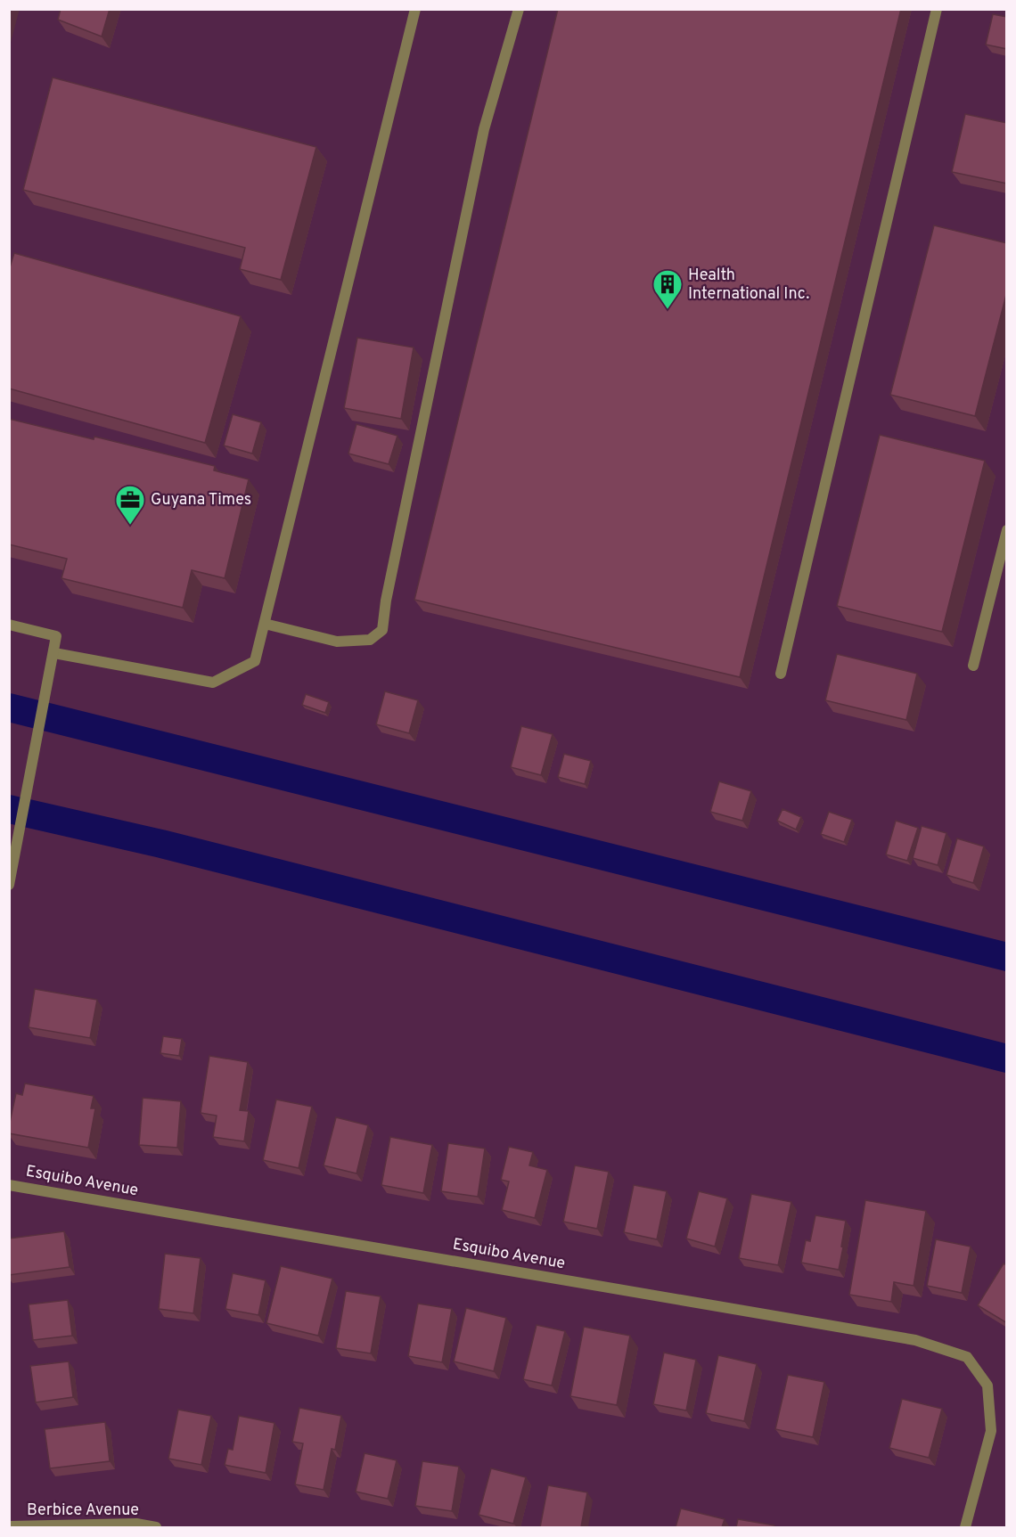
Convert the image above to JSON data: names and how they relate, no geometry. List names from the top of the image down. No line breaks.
{"streets":{"street":["Esquibo Avenue","Berbice Avenue"]},"places":{"building":["Health International Inc."],"office":["Guyana Times"]}}
